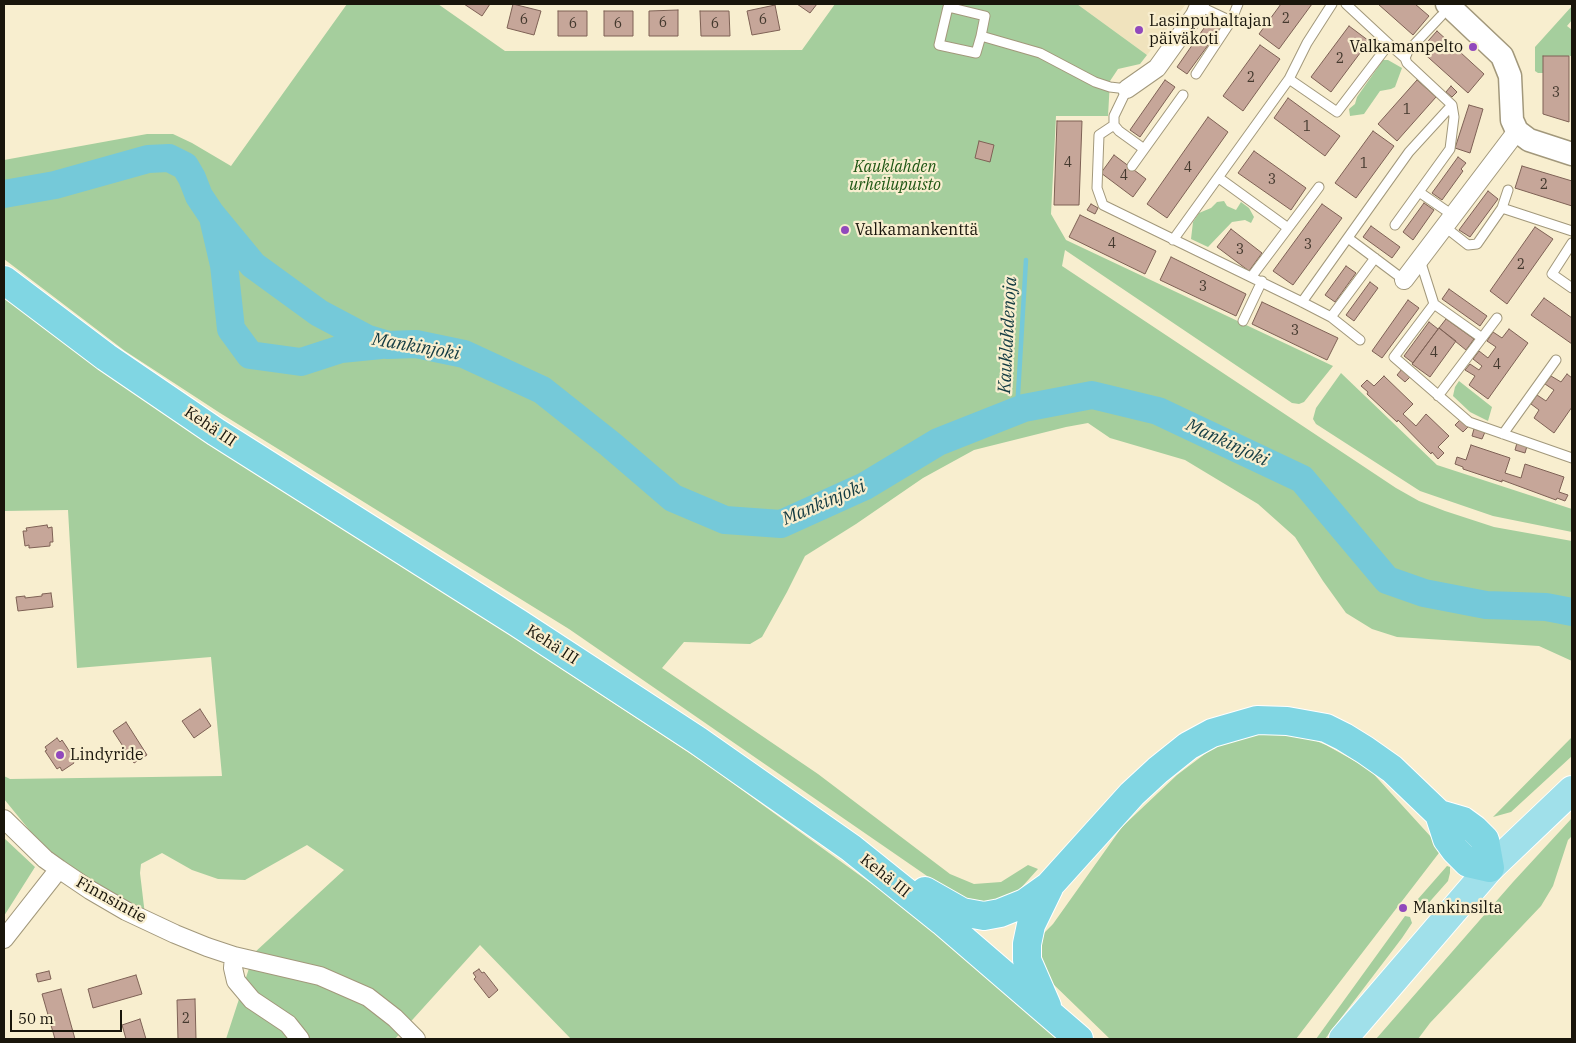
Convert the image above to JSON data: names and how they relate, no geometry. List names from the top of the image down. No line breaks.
{"streets":{"highway":["Kehä III"],"street":["Finnsintie"]},"water":["Kauklahdenoja","Mankinjoki"],"parks":["Kauklahden urheilupuisto"],"places":["Lasinpuhaltajan päiväkoti","Valkamanpelto","Valkamankenttä","Lindyride","Mankinsilta"],"house_numbers":["2","6","6","6","6","6","6","2","2","3","1","1","4","1","4","4","3","2","4","3","3","2","3","3","4","4","2"],"scale_bar":"50 m"}
